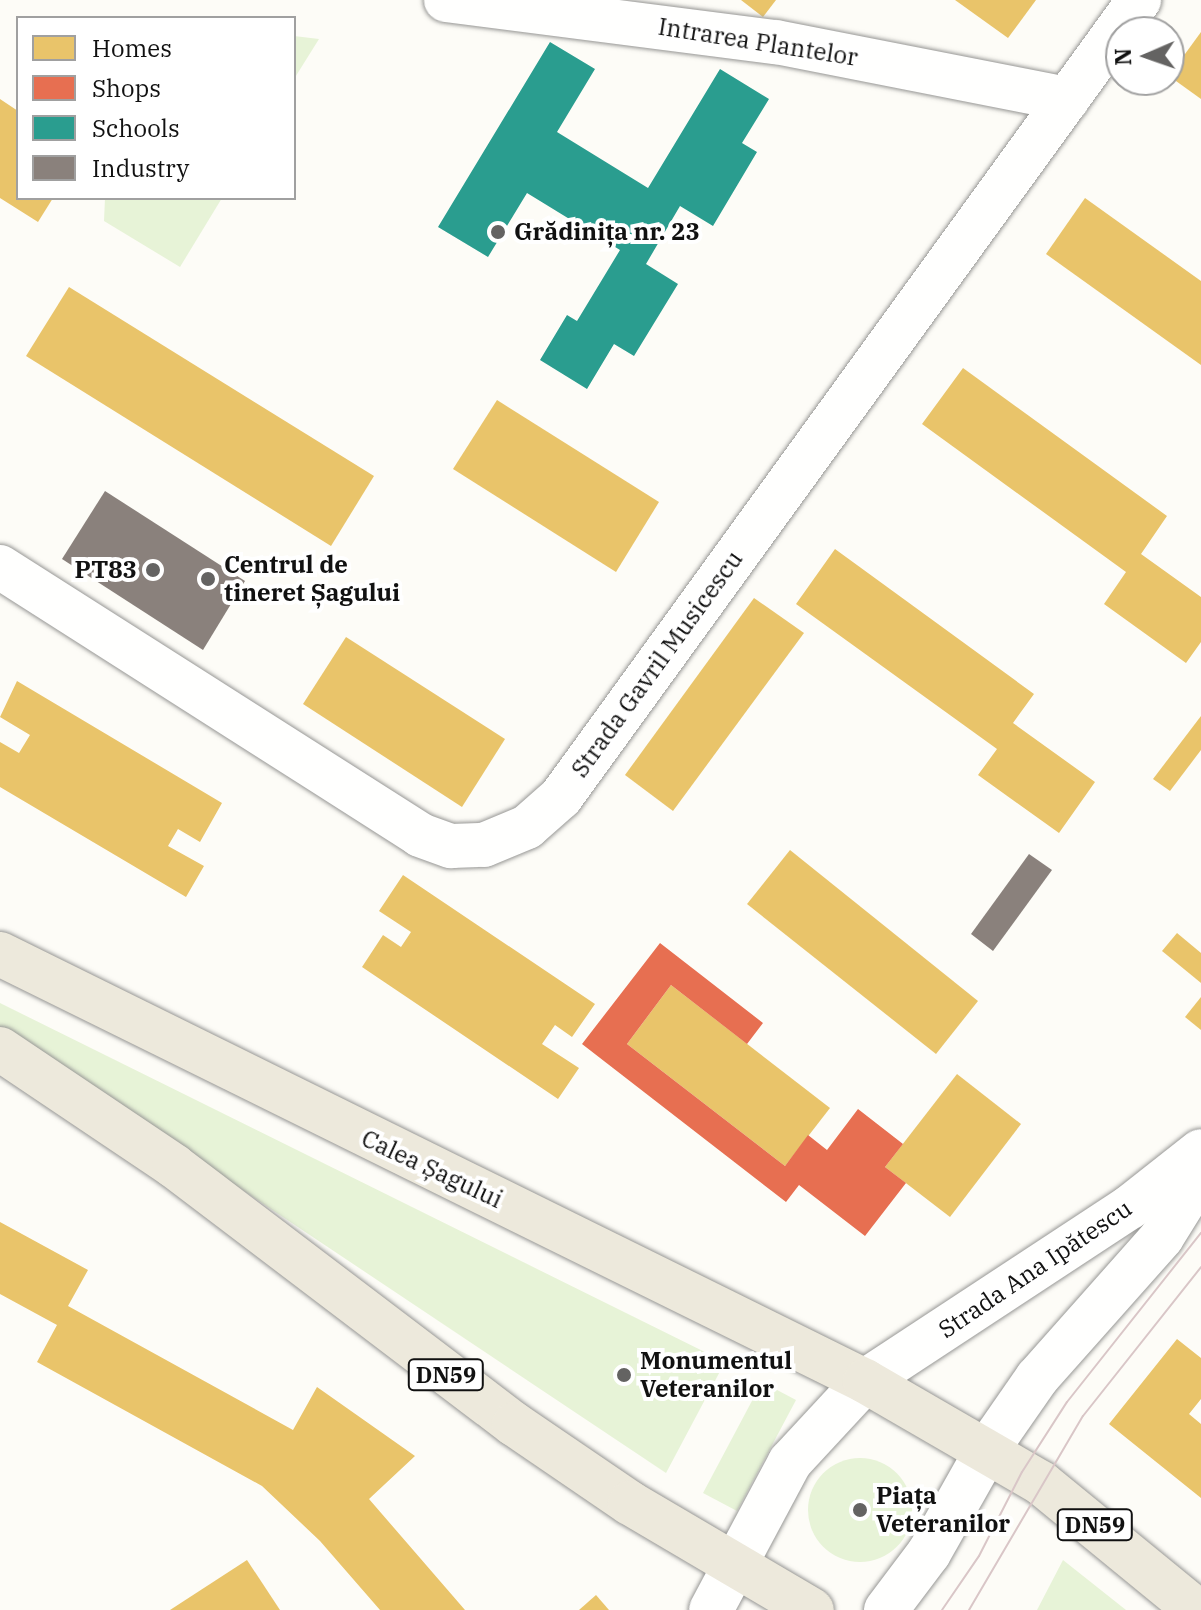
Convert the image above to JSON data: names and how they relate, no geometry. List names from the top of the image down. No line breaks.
{"streets":{"main road":["Calea Șagului","DN59"],"street":["Intrarea Plantelor","Strada Gavril Musicescu","Strada Ana Ipătescu"]},"crossings":[["Intrarea Plantelor","Strada Gavril Musicescu"],["Calea Șagului","Strada Ana Ipătescu"],["Calea Șagului","DN59"],["Strada Ana Ipătescu","DN59"]],"places":["Grădinița nr. 23","PT83","Centrul de tineret Șagului","Monumentul Veteranilor","Piața Veteranilor"],"legend":["Homes","Shops","Schools","Industry"],"north":"left"}
